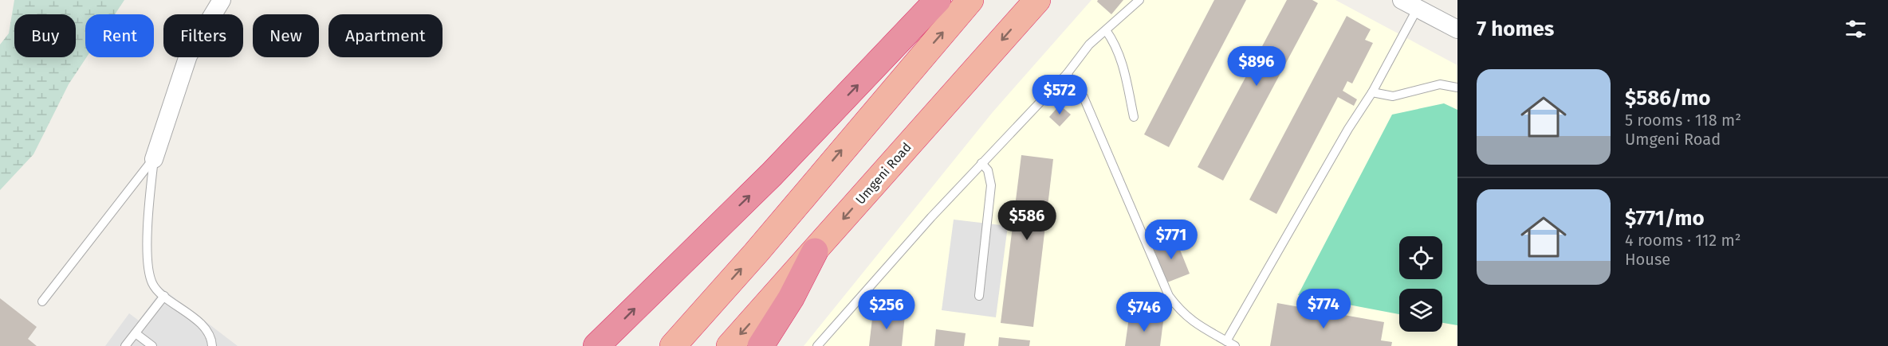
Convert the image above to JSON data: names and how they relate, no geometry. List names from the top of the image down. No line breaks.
{"streets":{"highway":["Umgeni Road"]},"page":{"heading":"7 homes","chip":["Buy","Rent","Filters","New","Apartment"],"price":["$896","$572","$586","$771","$774","$256","$746"],"list":[{"name":"$586/mo","note":"5 rooms · 118 m² · Umgeni Road"},{"name":"$771/mo","note":"4 rooms · 112 m² · House"}]}}
